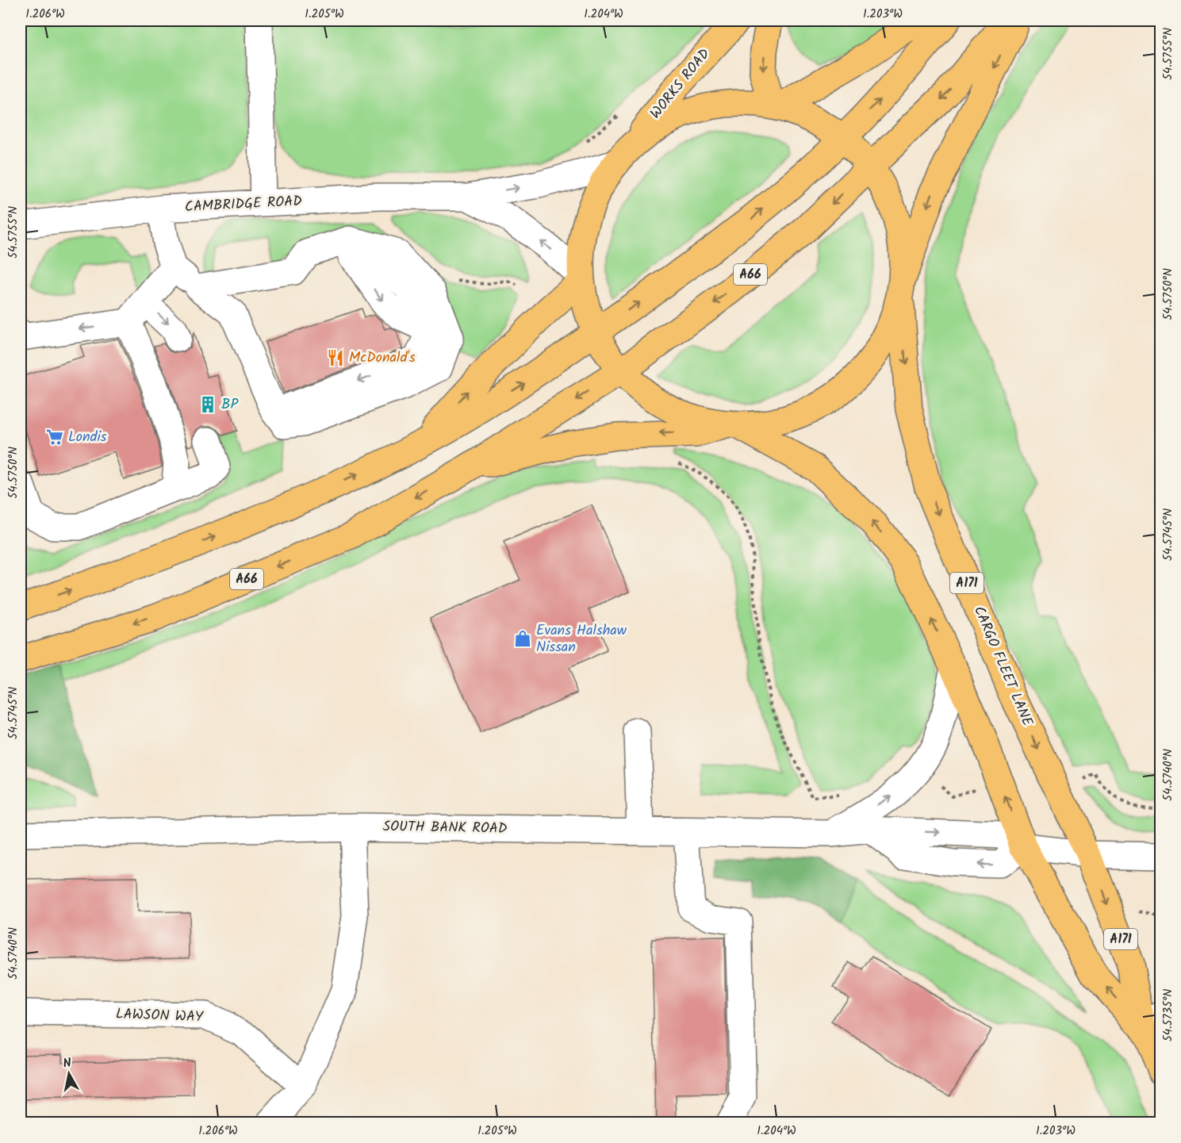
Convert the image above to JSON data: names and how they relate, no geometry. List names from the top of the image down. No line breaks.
{"streets":{"main road":["WORKS ROAD","A66","A171","CARGO FLEET LANE"],"street":["CAMBRIDGE ROAD","SOUTH BANK ROAD","LAWSON WAY"]},"crossings":[["WORKS ROAD","CAMBRIDGE ROAD"],["A66","CARGO FLEET LANE"],["CARGO FLEET LANE","SOUTH BANK ROAD"]],"places":{"restaurant":["McDonald's"],"building":["BP"],"supermarket":["Londis"],"shop":["Evans Halshaw Nissan"]},"north":"top","coordinates":["1.206°W","1.205°W","1.204°W","1.203°W","54.5755°N","54.5750°N","54.5745°N","54.5740°N","54.5735°N"]}
